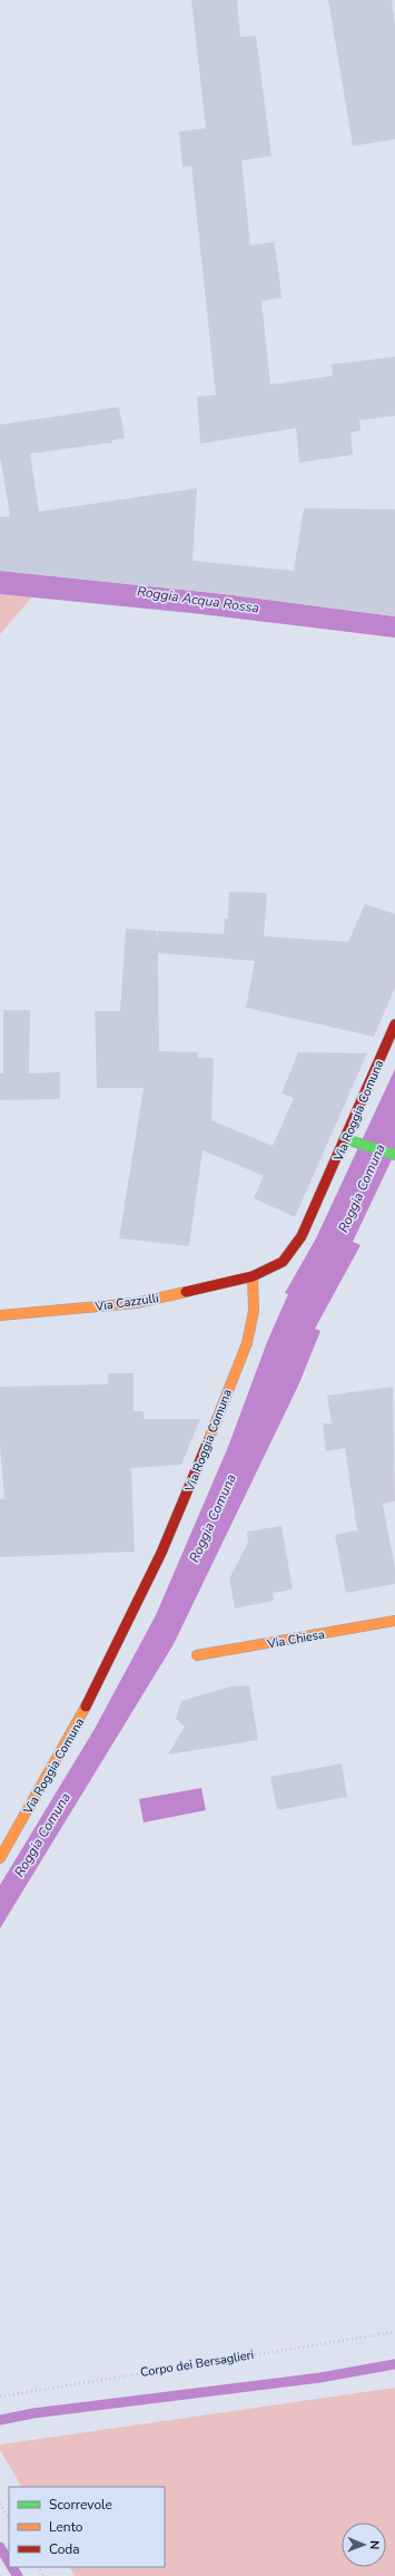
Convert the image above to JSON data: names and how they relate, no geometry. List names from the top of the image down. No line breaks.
{"streets":{"street":["Via Roggia Comuna","Via Cazzulli","Via Chiesa"],"path":["Corpo dei Bersaglieri"]},"crossings":[["Via Roggia Comuna","Via Cazzulli"]],"water":["Roggia Acqua Rossa","Roggia Comuna"],"legend":["Scorrevole","Lento","Coda"],"north":"right"}
